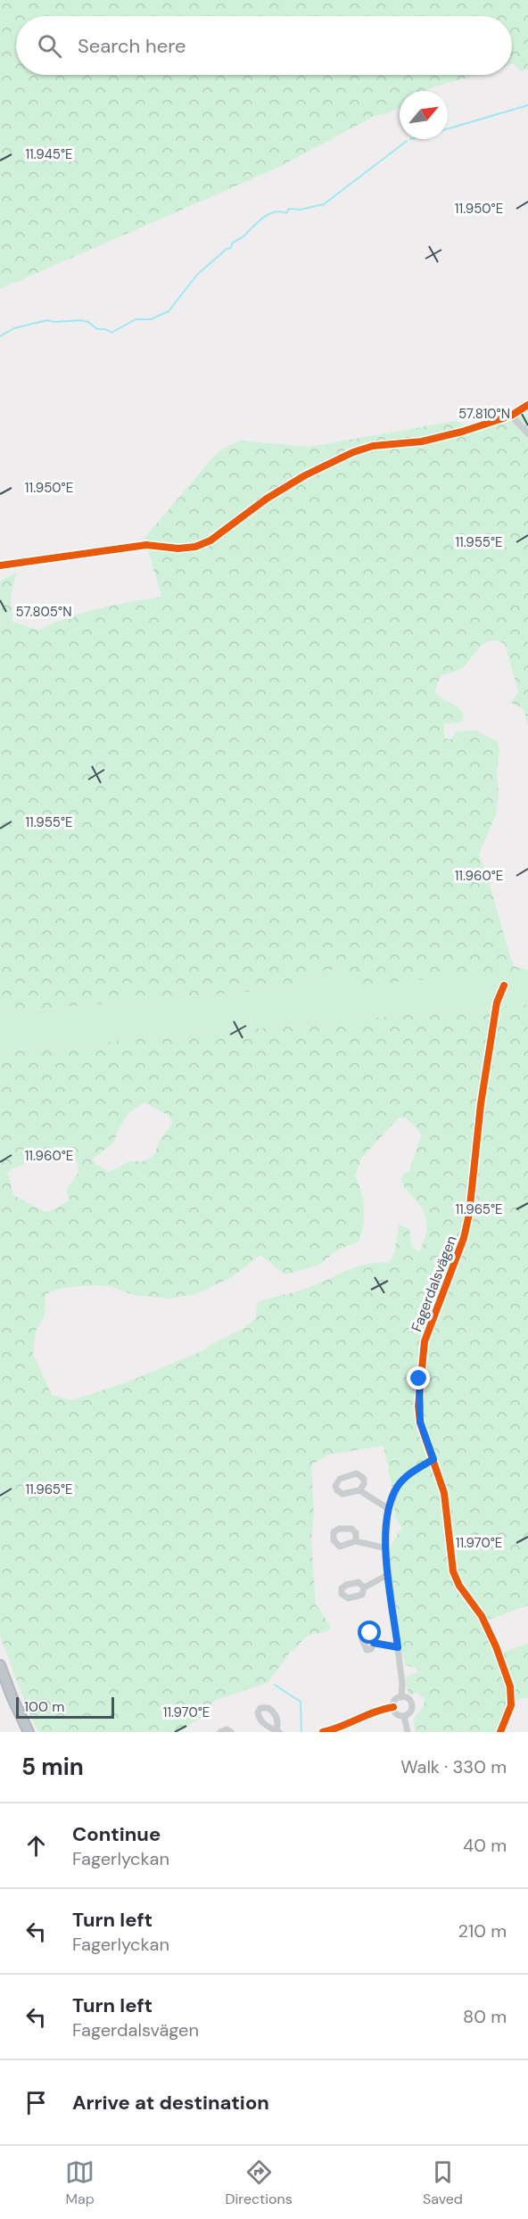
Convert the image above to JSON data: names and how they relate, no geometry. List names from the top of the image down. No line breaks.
{"streets":{"street":["Fagerdalsvägen"]},"scale_bar":"100 m","north":"top right","page":{"search":"Search here","scale":"100 m","heading":["5 min","Walk · 330 m"],"list":[["Continue","Fagerlyckan","40 m"],["Turn left","Fagerlyckan","210 m"],["Turn left","Fagerdalsvägen","80 m"],"Arrive at destination"],"nav":["Map","Directions","Saved"]},"coordinates":["11.945°E","11.950°E","57.810°N","11.955°E","57.805°N","11.960°E","11.965°E","11.970°E"]}
